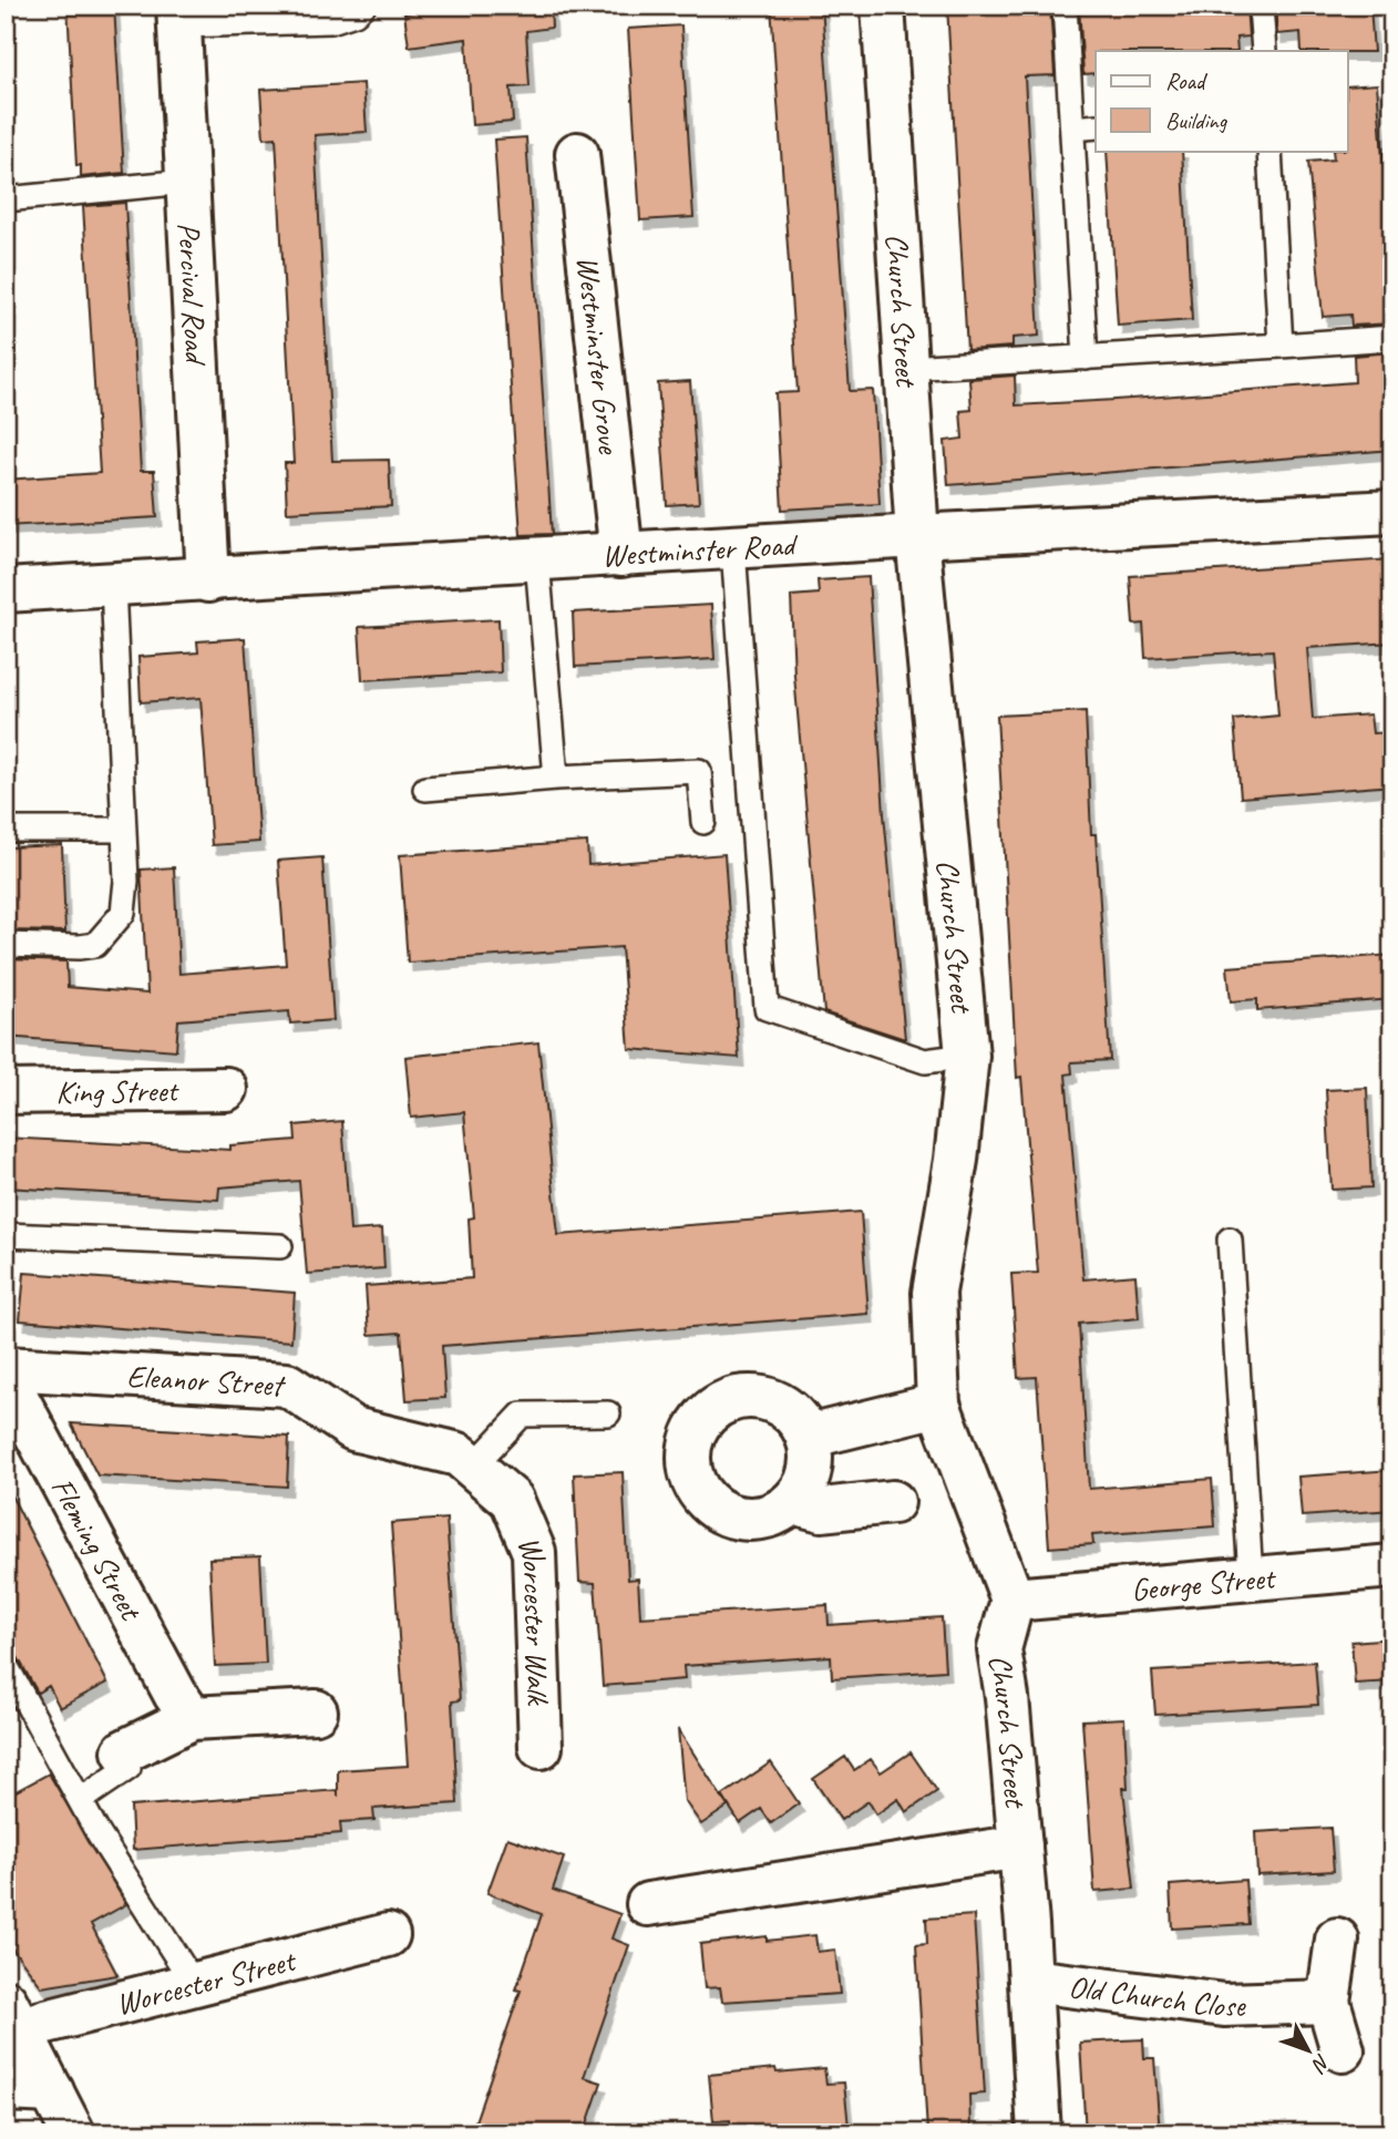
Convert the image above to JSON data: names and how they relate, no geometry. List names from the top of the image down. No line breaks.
{"streets":{"street":["Percival Road","Church Street","Westminster Grove","Westminster Road","King Street","Eleanor Street","Fleming Street","George Street","Worcester Walk","Worcester Street","Old Church Close"]},"crossings":[["Percival Road","Westminster Road"],["Church Street","Westminster Road"],["Church Street","George Street"],["Church Street","Old Church Close"],["Westminster Grove","Westminster Road"],["Eleanor Street","Worcester Walk"]],"legend":["Road","Building"],"north":"bottom right"}
